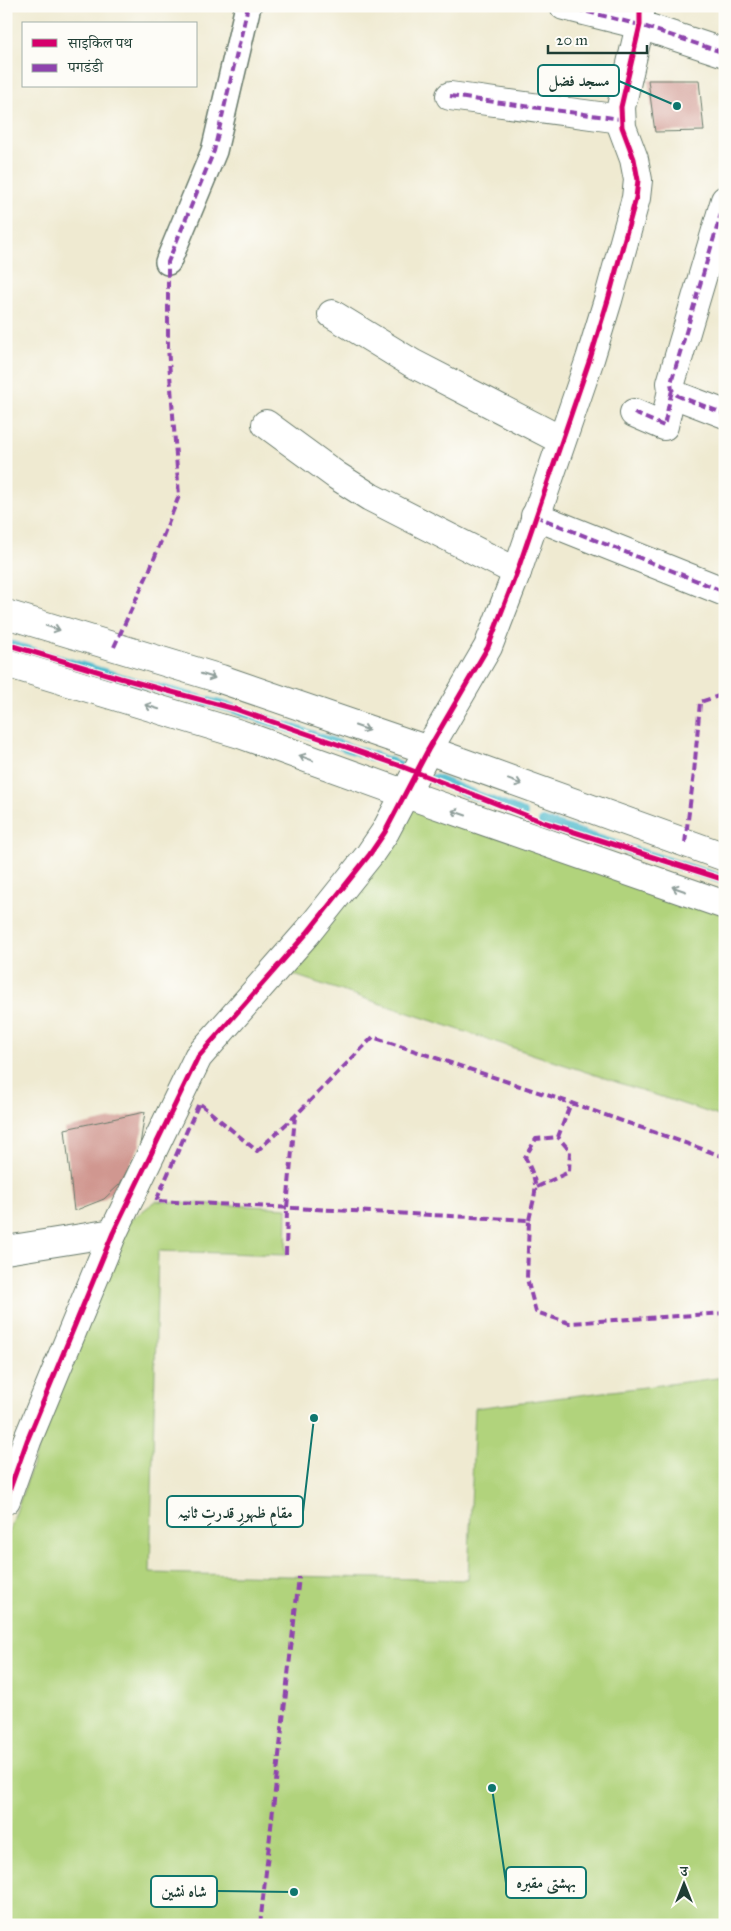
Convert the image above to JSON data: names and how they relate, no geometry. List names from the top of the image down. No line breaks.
{"places":["مسجد فضل","مقامِ ظہورِ قدرتِ ثانیہ","بہشتی مقبرہ","شاہ نشین"],"legend":["साइकिल पथ","पगडंडी"],"scale_bar":"20 m","north":"top"}
